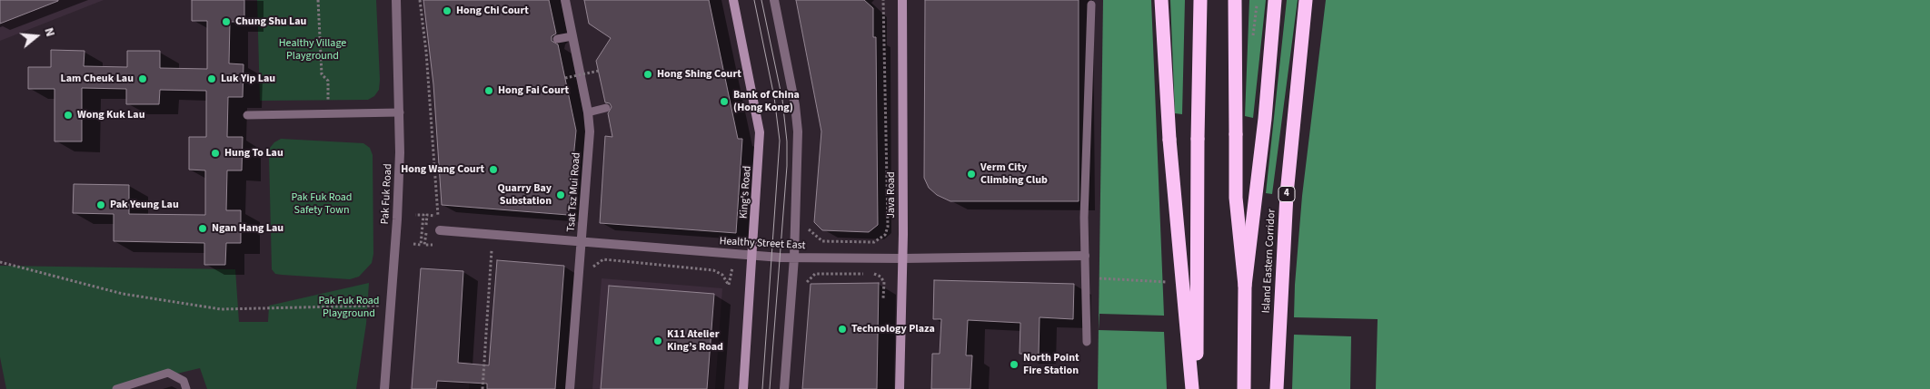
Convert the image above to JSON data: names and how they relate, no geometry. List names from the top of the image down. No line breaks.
{"streets":{"highway":["4","Island Eastern Corridor"],"main road":["King's Road","Java Road"],"street":["Tsat Tsz Mui Road","Pak Fuk Road","Healthy Street East"]},"crossings":[["Tsat Tsz Mui Road","Healthy Street East"],["King's Road","Healthy Street East"],["Java Road","Healthy Street East"]],"parks":["Healthy Village Playground","Pak Fuk Road Safety Town","Pak Fuk Road Playground"],"places":["Hong Chi Court","Chung Shu Lau","Hong Shing Court","Lam Cheuk Lau","Luk Yip Lau","Hong Fai Court","Bank of China (Hong Kong)","Wong Kuk Lau","Hung To Lau","Hong Wang Court","Verm City Climbing Club","Quarry Bay Substation","Pak Yeung Lau","Ngan Hang Lau","Technology Plaza","K11 Atelier King’s Road","North Point Fire Station"],"north":"right"}
